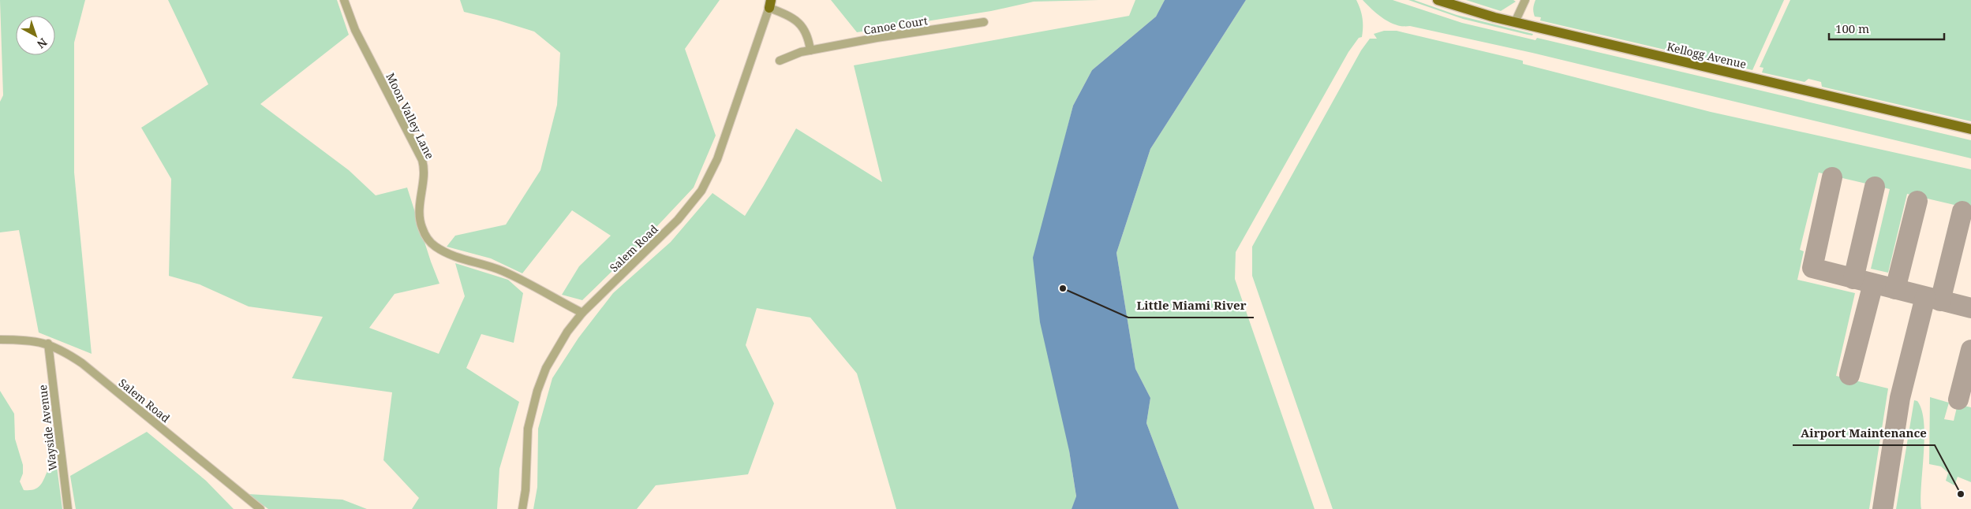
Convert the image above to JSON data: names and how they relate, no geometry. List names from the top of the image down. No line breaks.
{"streets":{"main road":["Kellogg Avenue"],"street":["Canoe Court","Moon Valley Lane","Salem Road","Wayside Avenue"]},"crossings":[["Moon Valley Lane","Salem Road"],["Salem Road","Wayside Avenue"]],"places":["Little Miami River","Airport Maintenance"],"scale_bar":"100 m","north":"bottom right"}
